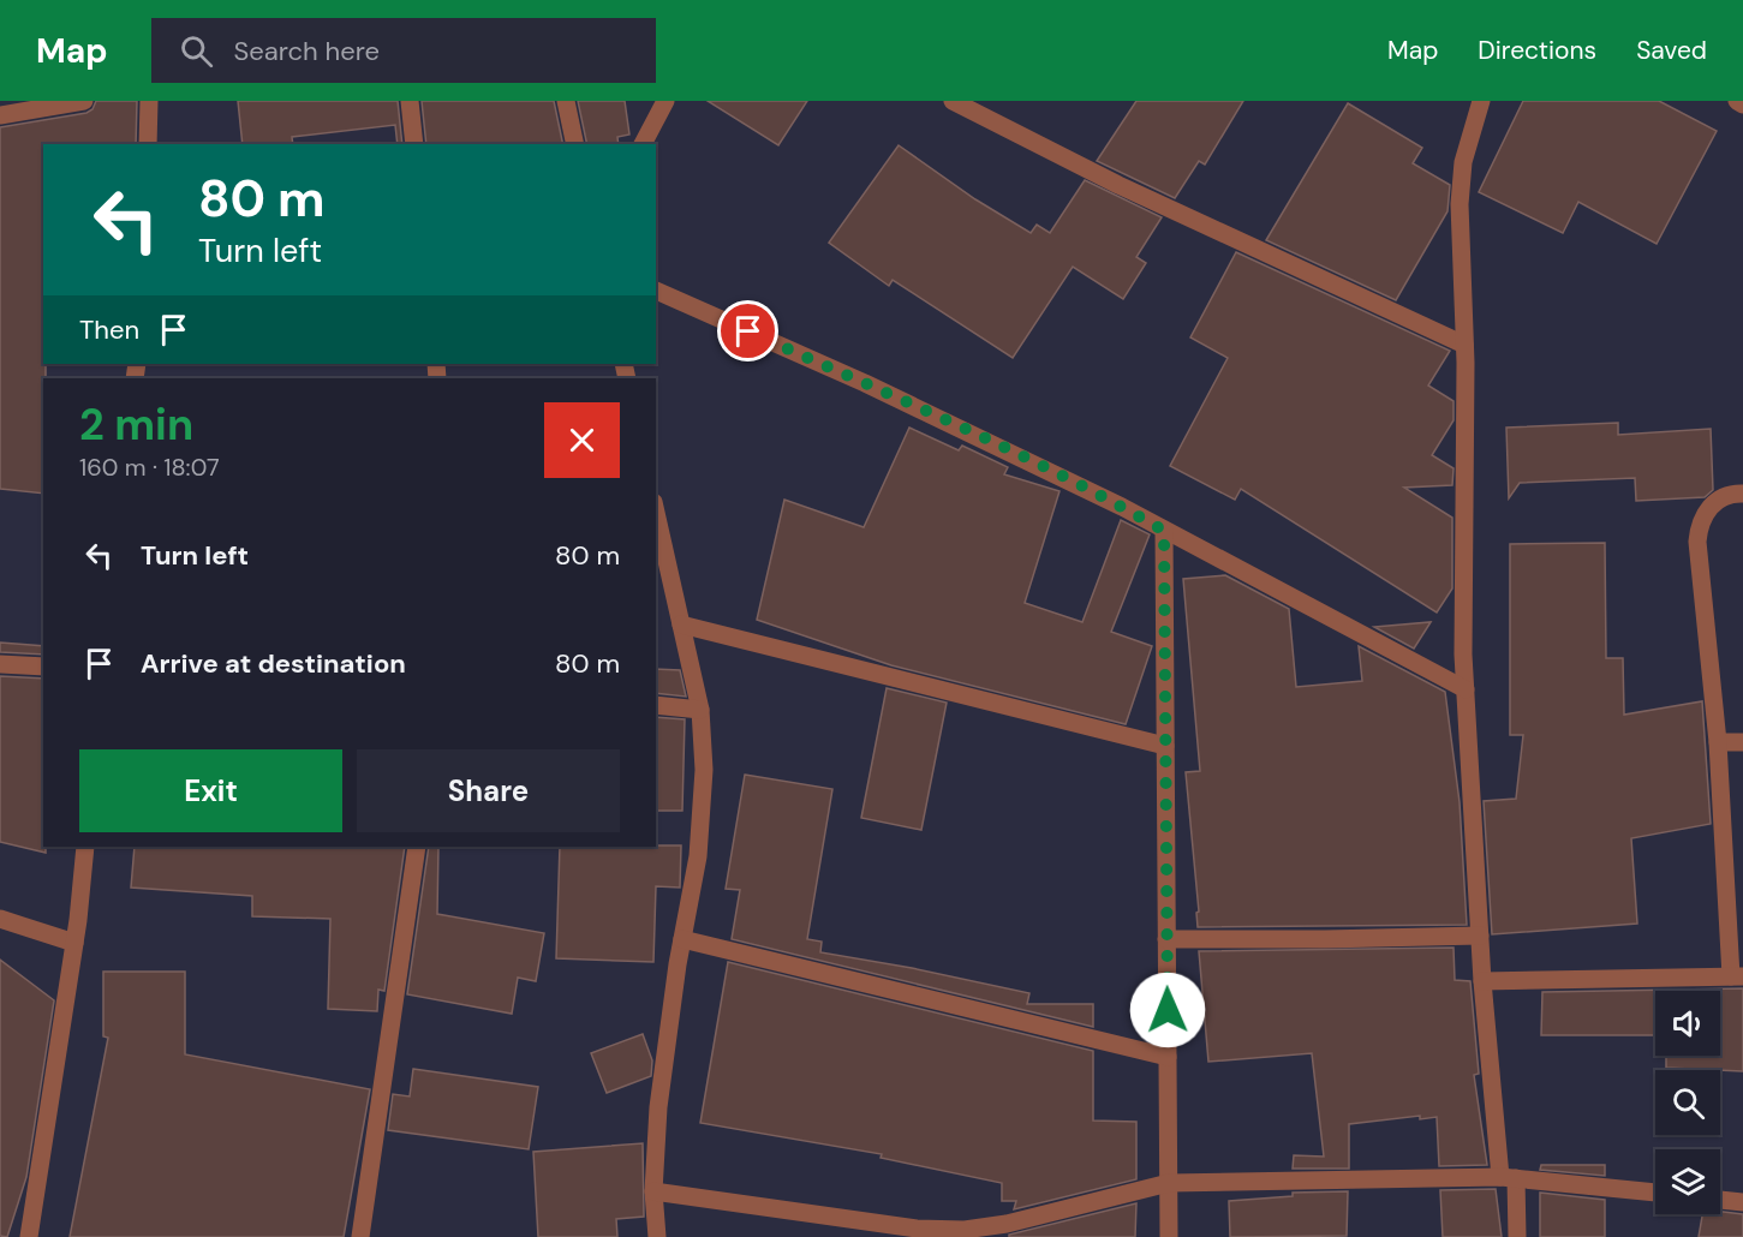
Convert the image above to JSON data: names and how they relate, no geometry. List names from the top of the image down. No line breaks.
{"page":{"header":"Map","search":"Search here","nav":["Map","Directions","Saved"],"turn":["80 m","Turn left"],"then":"Then","heading":["2 min","160 m · 18:07"],"list":[{"name":"Turn left","value":"80 m"},{"name":"Arrive at destination","value":"80 m"}],"buttons":["Exit","Share"]}}
